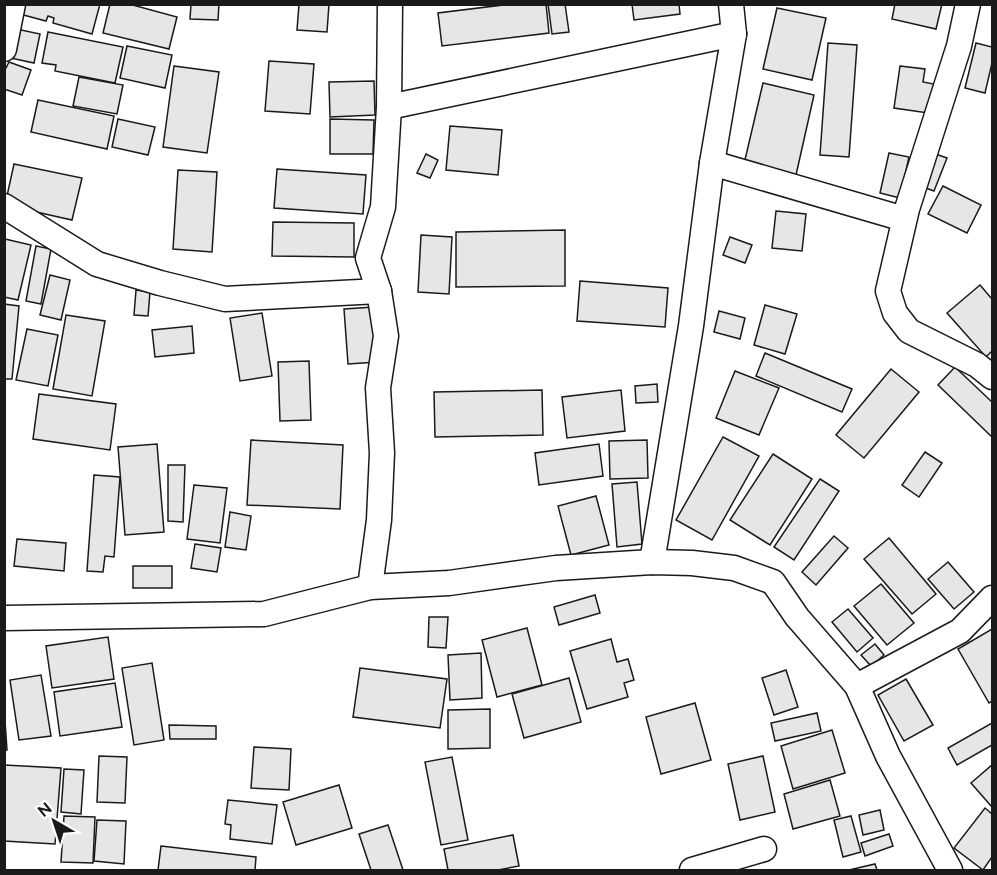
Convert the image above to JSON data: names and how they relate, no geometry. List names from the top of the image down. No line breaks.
{"north":"top left"}
